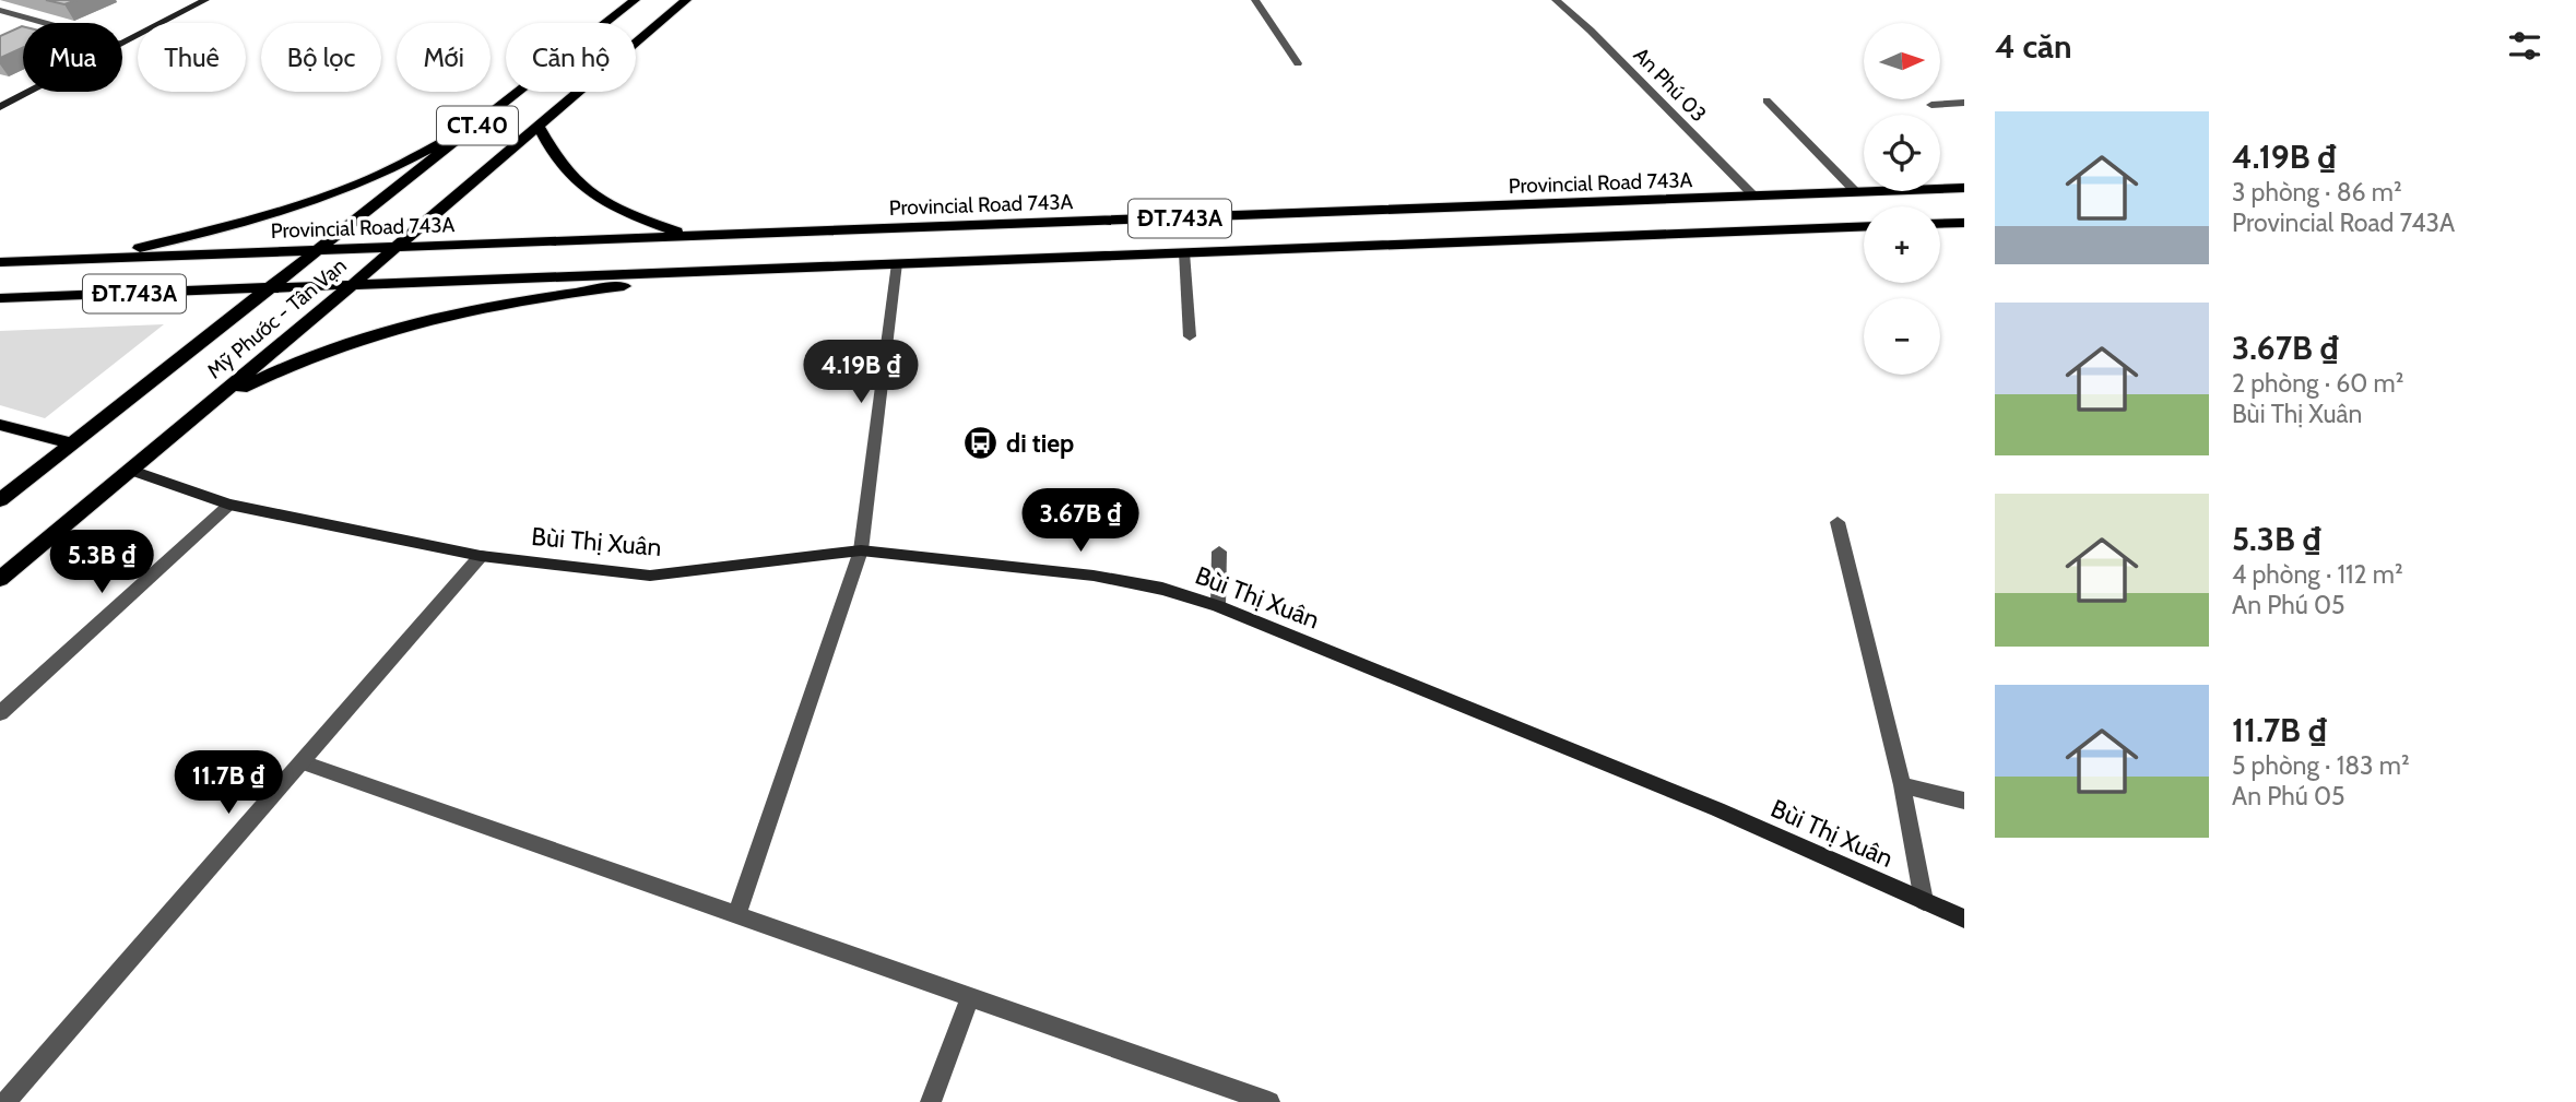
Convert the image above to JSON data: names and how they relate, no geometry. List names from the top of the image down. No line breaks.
{"streets":{"main road":["CT.40","Provincial Road 743A","ĐT.743A","Mỹ Phước - Tân Vạn","Bùi Thị Xuân"],"street":["An Phú 03"]},"crossings":[["An Phú 03","Provincial Road 743A"],["Provincial Road 743A","Mỹ Phước - Tân Vạn"],["ĐT.743A","Mỹ Phước - Tân Vạn"],["Mỹ Phước - Tân Vạn","Bùi Thị Xuân"]],"places":{"bus stop":["di tiep"]},"north":"right","page":{"heading":"4 căn","map_buttons":["+","−"],"chip":["Mua","Thuê","Bộ lọc","Mới","Căn hộ"],"list":[{"name":"4.19B ₫","note":"3 phòng · 86 m² · Provincial Road 743A"},{"name":"3.67B ₫","note":"2 phòng · 60 m² · Bùi Thị Xuân"},{"name":"5.3B ₫","note":"4 phòng · 112 m² · An Phú 05"},{"name":"11.7B ₫","note":"5 phòng · 183 m² · An Phú 05"}],"price":["4.19B ₫","3.67B ₫","5.3B ₫","11.7B ₫"]}}
